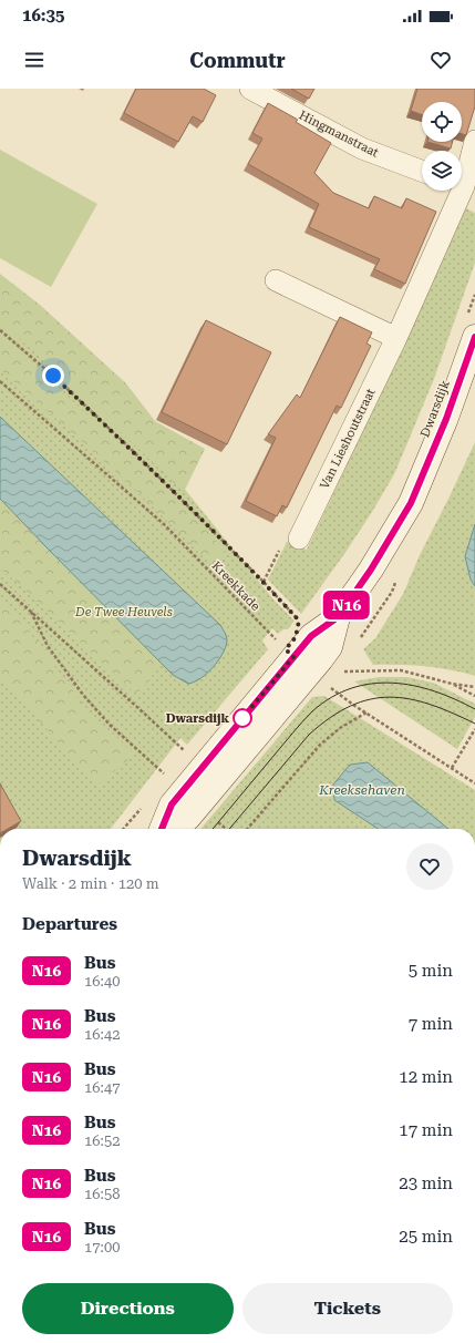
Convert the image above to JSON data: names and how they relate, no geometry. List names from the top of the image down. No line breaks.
{"streets":{"street":["Hingmanstraat","Dwarsdijk","Van Lieshoutstraat"],"path":["Kreekkade"]},"crossings":[["Dwarsdijk","Kreekkade"]],"water":["Kreeksehaven"],"parks":["De Twee Heuvels"],"places":["Dwarsdijk"],"lines":["bus line N16"],"page":{"status":"16:35","header":"Commutr","on_map":"N16","heading":[["Dwarsdijk","Walk · 2 min · 120 m"],"Departures"],"list":[{"mark":"N16","name":"Bus","note":"16:40","value":"5 min"},{"mark":"N16","name":"Bus","note":"16:42","value":"7 min"},{"mark":"N16","name":"Bus","note":"16:47","value":"12 min"},{"mark":"N16","name":"Bus","note":"16:52","value":"17 min"},{"mark":"N16","name":"Bus","note":"16:58","value":"23 min"},{"mark":"N16","name":"Bus","note":"17:00","value":"25 min"}],"buttons":["Directions","Tickets"]}}
